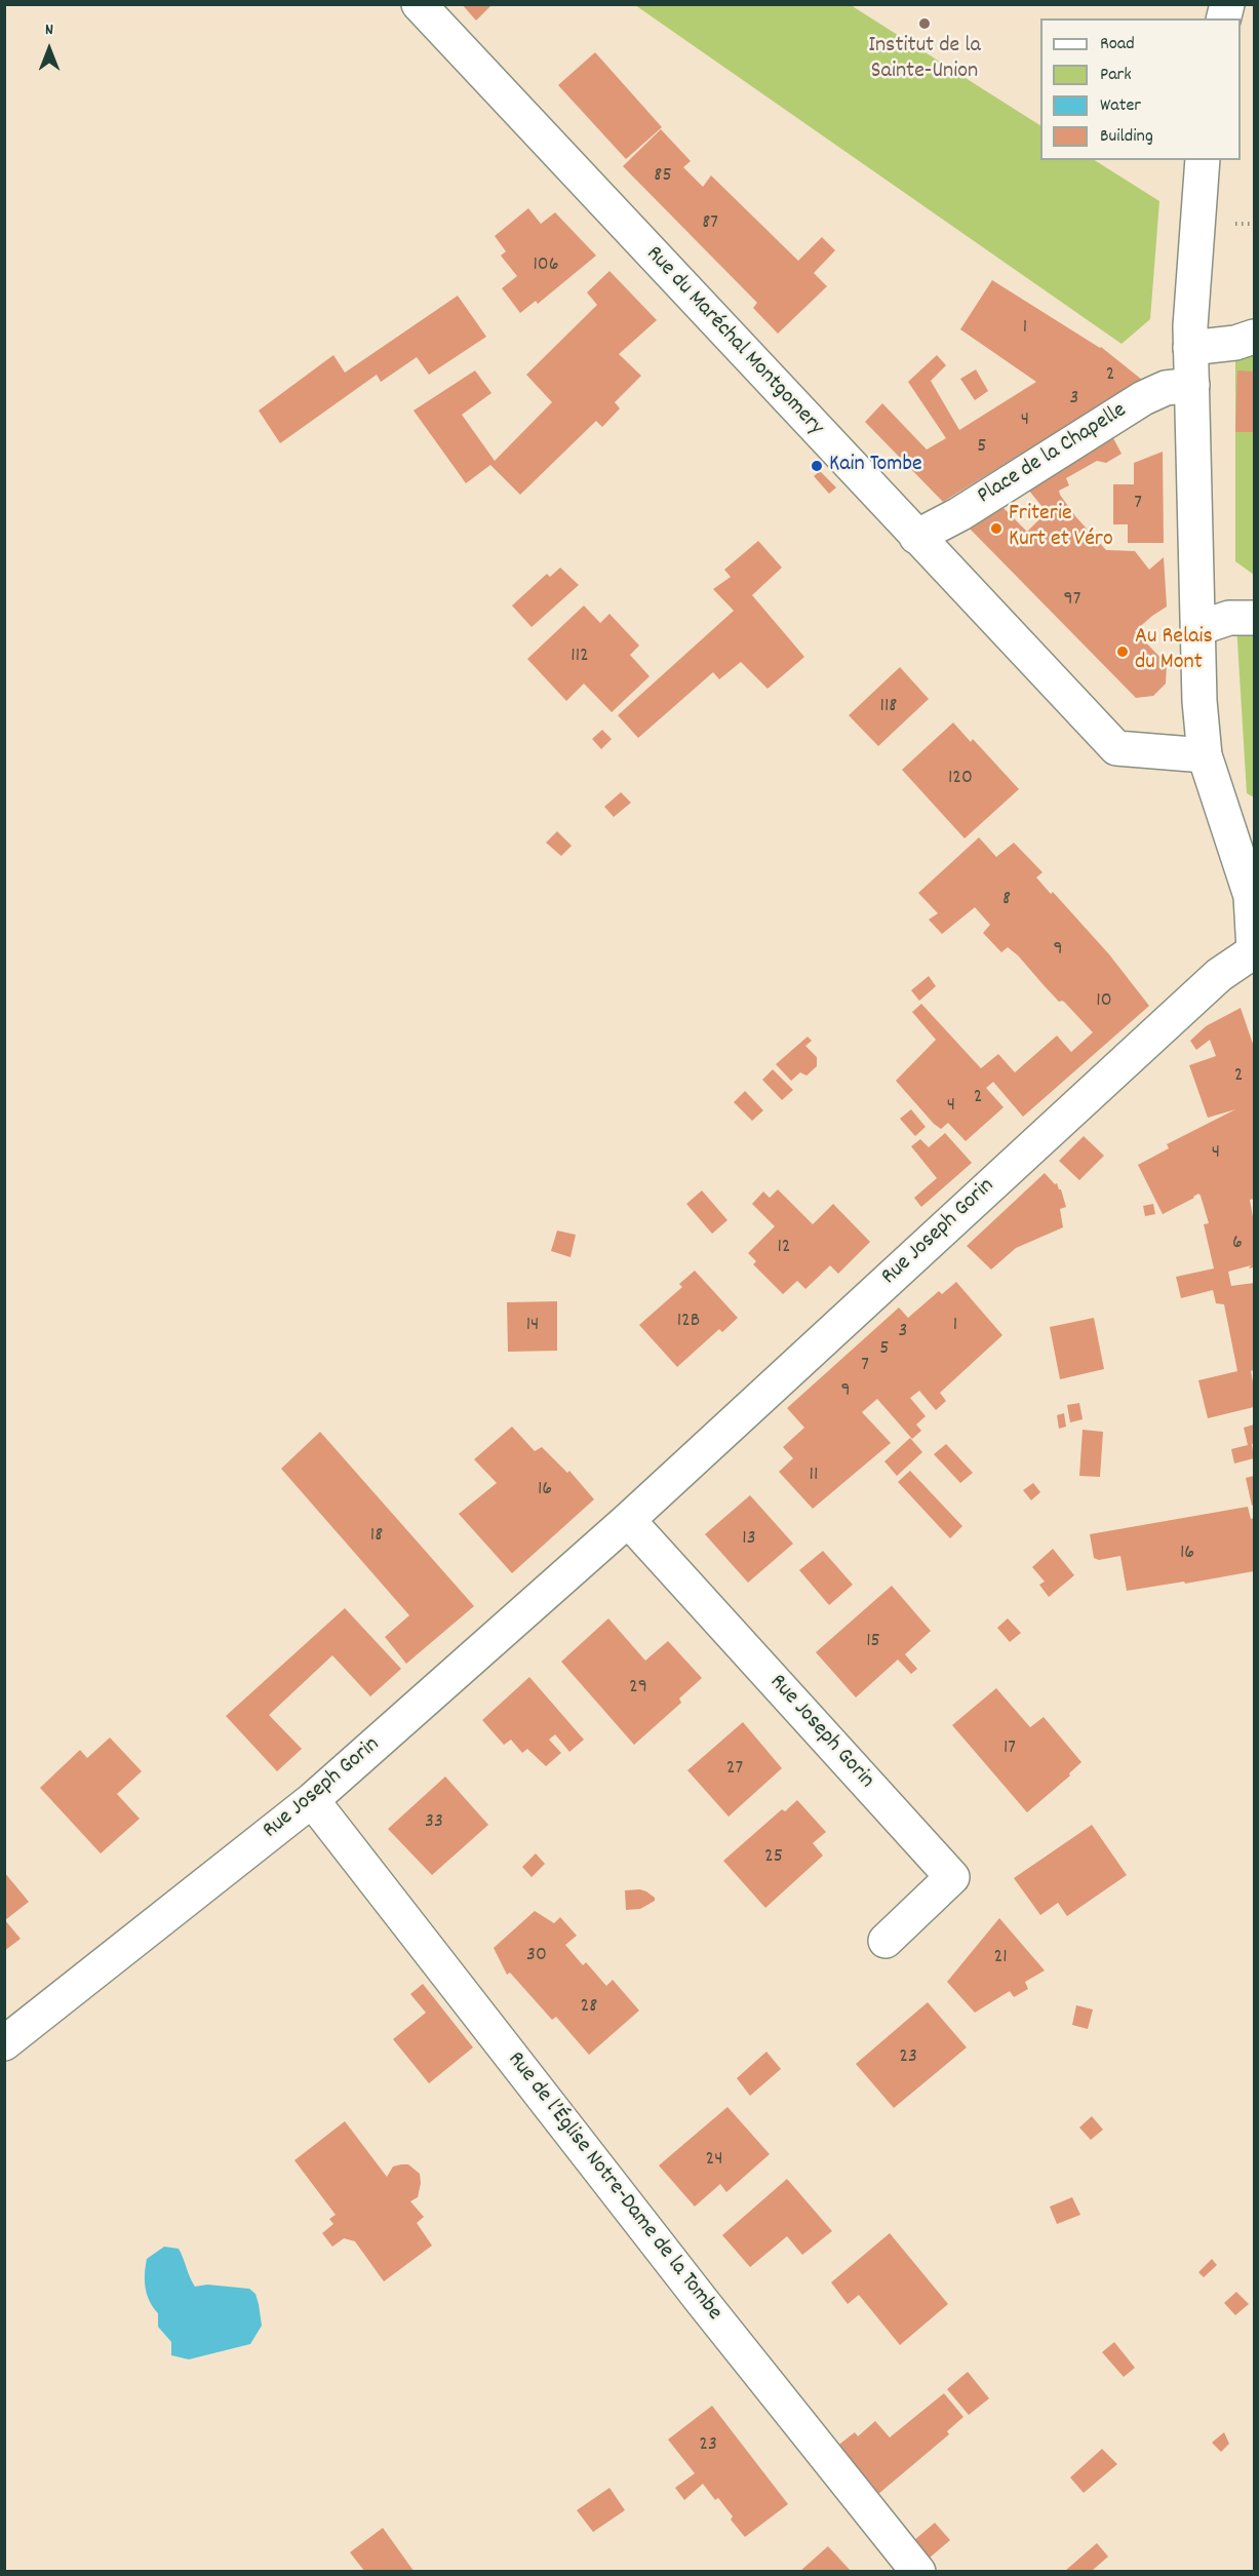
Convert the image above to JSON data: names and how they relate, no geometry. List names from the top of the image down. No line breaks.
{"streets":{"street":["Rue du Maréchal Montgomery","Place de la Chapelle","Rue Joseph Gorin","Rue de l’Église Notre-Dame de la Tombe"]},"crossings":[["Rue du Maréchal Montgomery","Place de la Chapelle"],["Rue Joseph Gorin","Rue de l’Église Notre-Dame de la Tombe"]],"places":["Institut de la Sainte-Union","Kain Tombe","Friterie Kurt et Véro","Au Relais du Mont"],"house_numbers":["85","87","106","1","2","3","4","5","7","97","112","118","120","8","9","10","2","2","4","4","6","12","12B","14","1","3","5","7","9","11","16","18","13","16","15","29","17","27","33","25","30","21","28","23","24","23"],"legend":["Road","Park","Water","Building"],"north":"top"}
